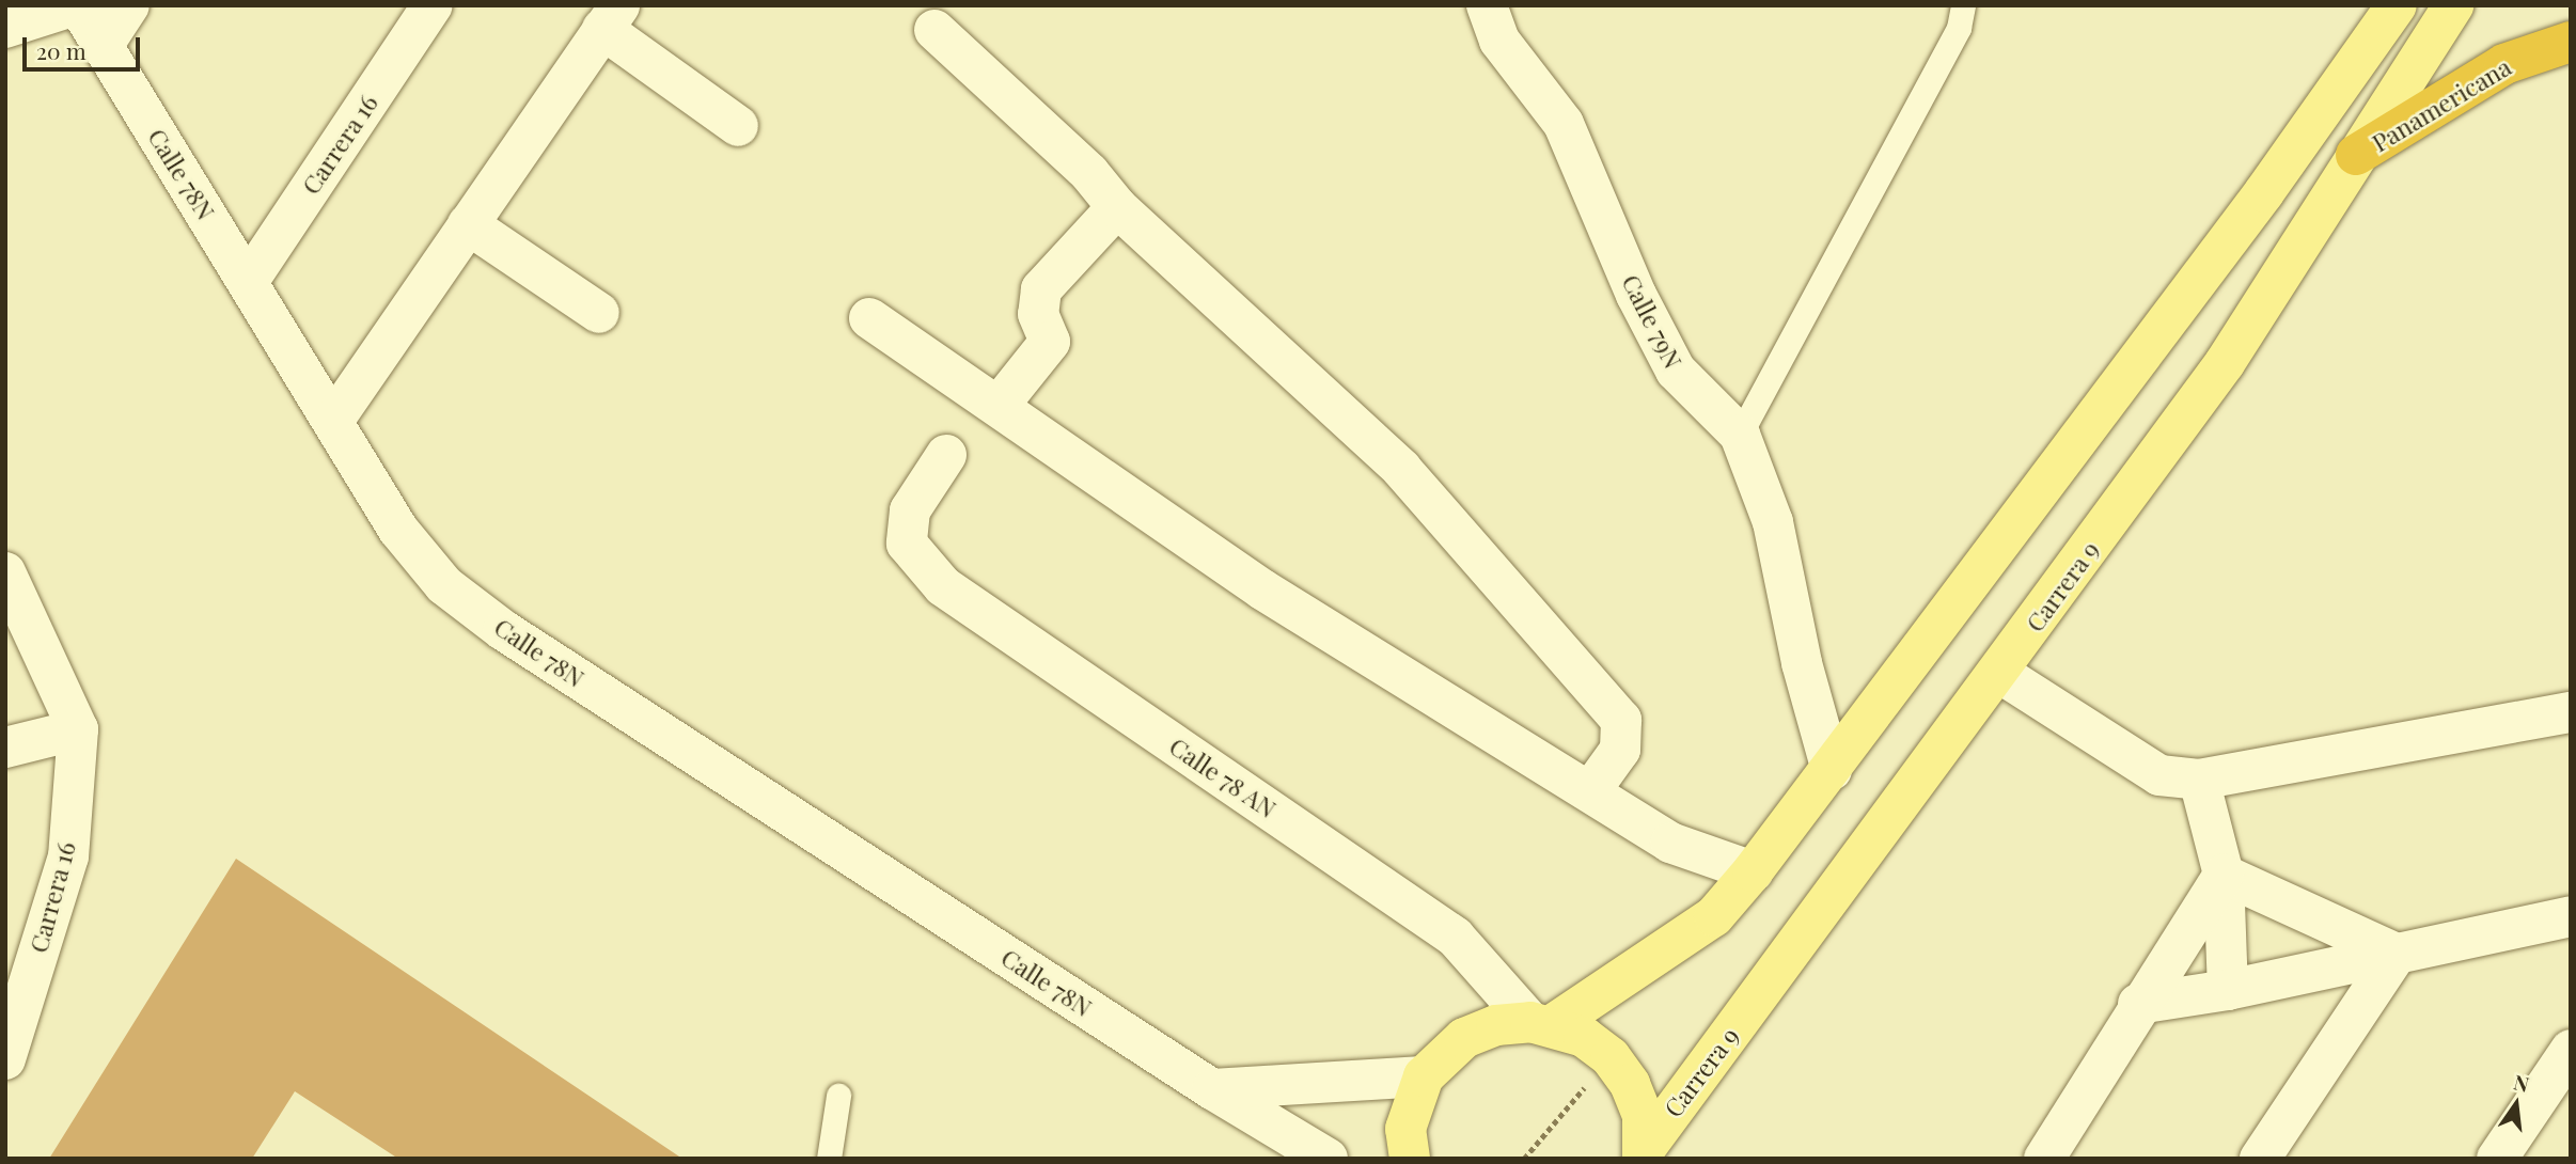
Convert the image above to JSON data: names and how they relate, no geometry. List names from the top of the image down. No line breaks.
{"streets":{"highway":["Panamericana"],"main road":["Carrera 9"],"street":["Carrera 16","Calle 78N","Calle 79N","Calle 78 AN"]},"crossings":[["Panamericana","Carrera 9"],["Carrera 16","Calle 78N"]],"scale_bar":"20 m","north":"top"}
